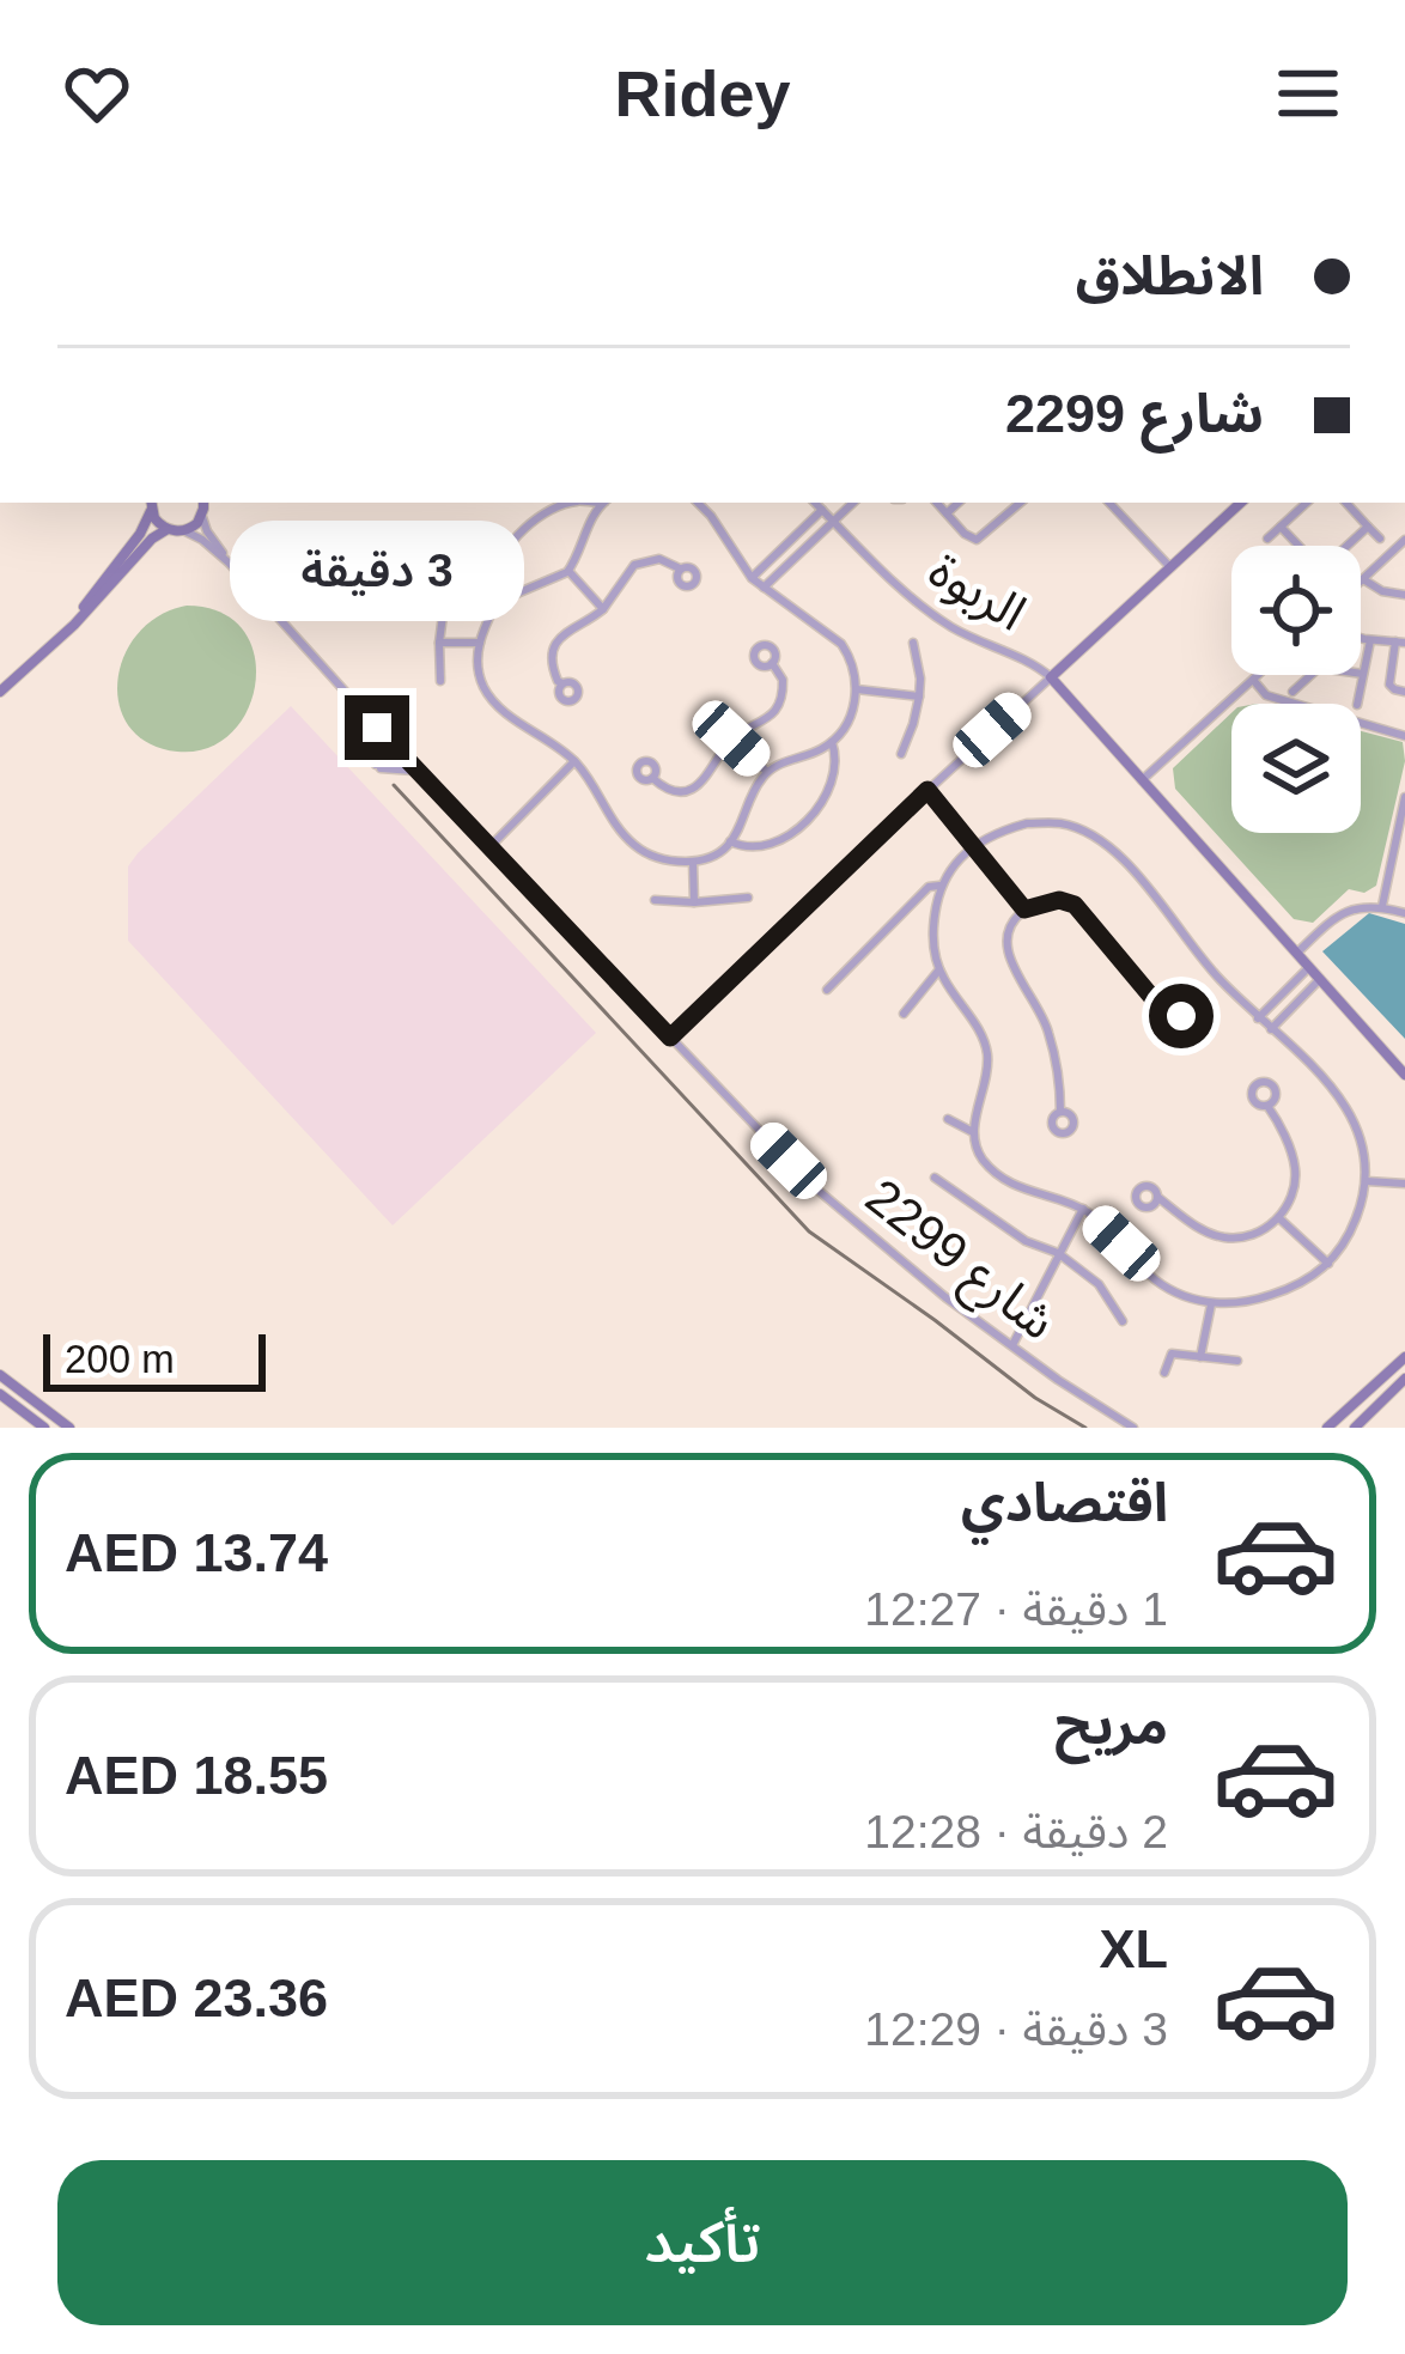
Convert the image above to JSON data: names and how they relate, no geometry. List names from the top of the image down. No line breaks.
{"streets":{"street":["الربوة","شارع 2299"]},"scale_bar":"200 m","page":{"header":"Ridey","banner":["الانطلاق","شارع 2299"],"bubble":"3 دقيقة","scale":"200 m","list":[{"name":"اقتصادي","note":"1 دقيقة · 12:27","value":"AED 13.74"},{"name":"مريح","note":"2 دقيقة · 12:28","value":"AED 18.55"},{"name":"XL","note":"3 دقيقة · 12:29","value":"AED 23.36"}],"buttons":"تأكيد"}}
